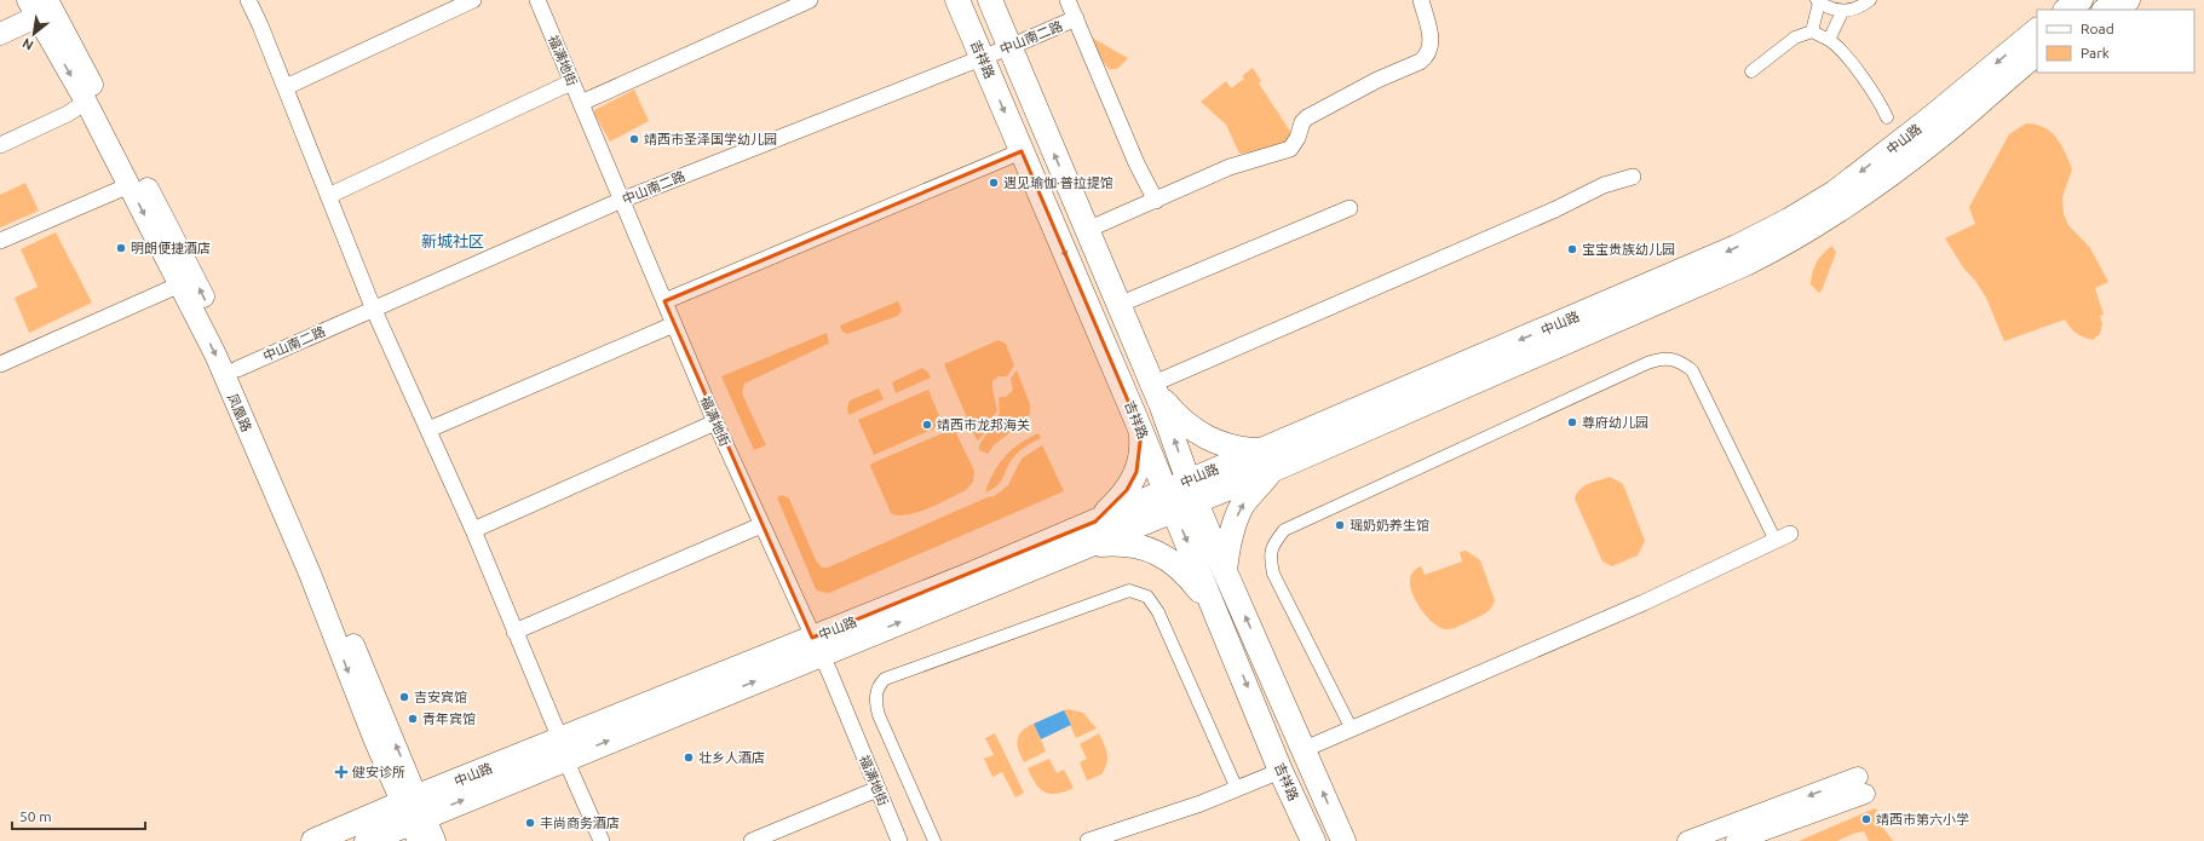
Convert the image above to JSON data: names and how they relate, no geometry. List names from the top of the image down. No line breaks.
{"streets":{"main road":["吉祥路","中山路","凤凰路"],"street":["中山南二路","福满地街"]},"crossings":[["中山南二路","吉祥路"],["中山南二路","福满地街"],["中山南二路","凤凰路"],["吉祥路","中山路"],["福满地街","中山路"],["中山路","凤凰路"]],"districts":["新城社区"],"places":{"other":["靖西市圣泽国学幼儿园","遇见瑜伽·普拉提馆","明朗便捷酒店","宝宝贵族幼儿园","尊府幼儿园","靖西市龙邦海关","瑶奶奶养生馆","吉安宾馆","青年宾馆","壮乡人酒店","靖西市第六小学","丰尚商务酒店"],"health":["健安诊所"]},"legend":["Road","Park"],"scale_bar":"50 m","north":"bottom left"}
